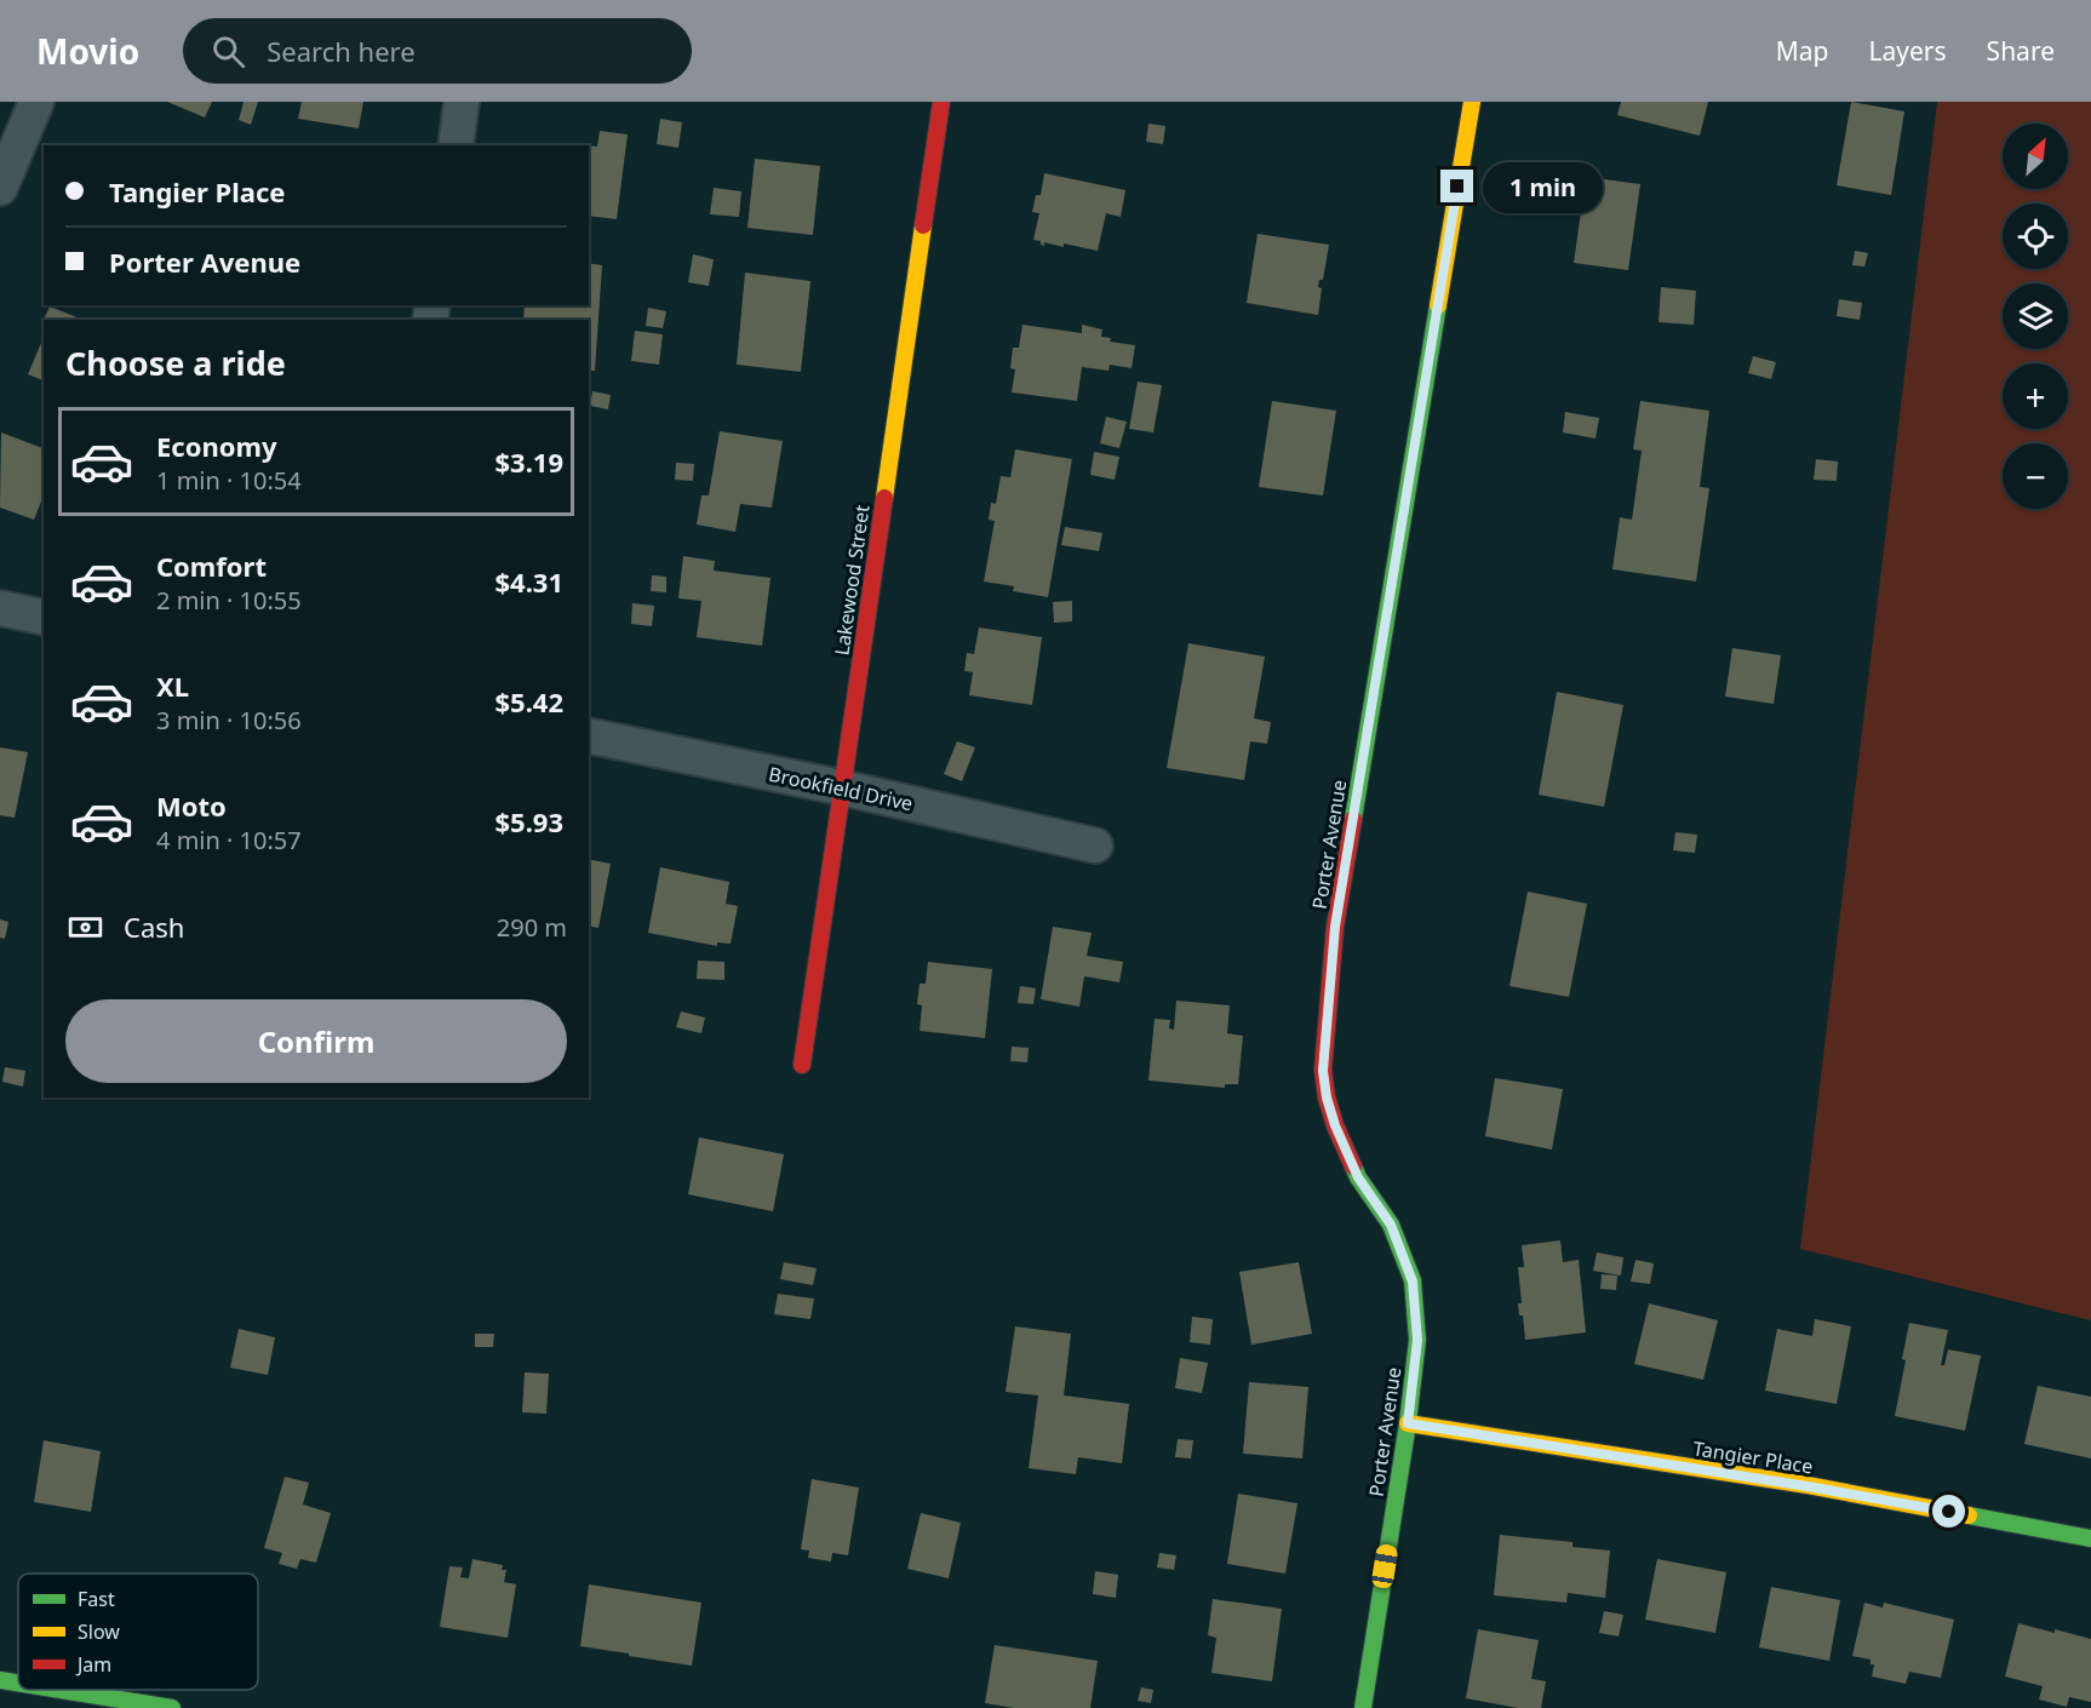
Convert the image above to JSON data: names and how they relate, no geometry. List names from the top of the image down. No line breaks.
{"streets":{"street":["Lakewood Street","Brookfield Drive","Porter Avenue","Tangier Place"]},"crossings":[["Lakewood Street","Brookfield Drive"],["Porter Avenue","Tangier Place"]],"legend":["Fast","Slow","Jam"],"north":"top right","page":{"header":"Movio","search":"Search here","nav":["Map","Layers","Share"],"map_buttons":["+","−"],"banner":["Tangier Place","Porter Avenue"],"bubble":"1 min","heading":"Choose a ride","list":[{"name":"Economy","note":"1 min · 10:54","value":"$3.19"},{"name":"Comfort","note":"2 min · 10:55","value":"$4.31"},{"name":"XL","note":"3 min · 10:56","value":"$5.42"},{"name":"Moto","note":"4 min · 10:57","value":"$5.93"}],"pay":["Cash","290 m"],"buttons":"Confirm"}}
